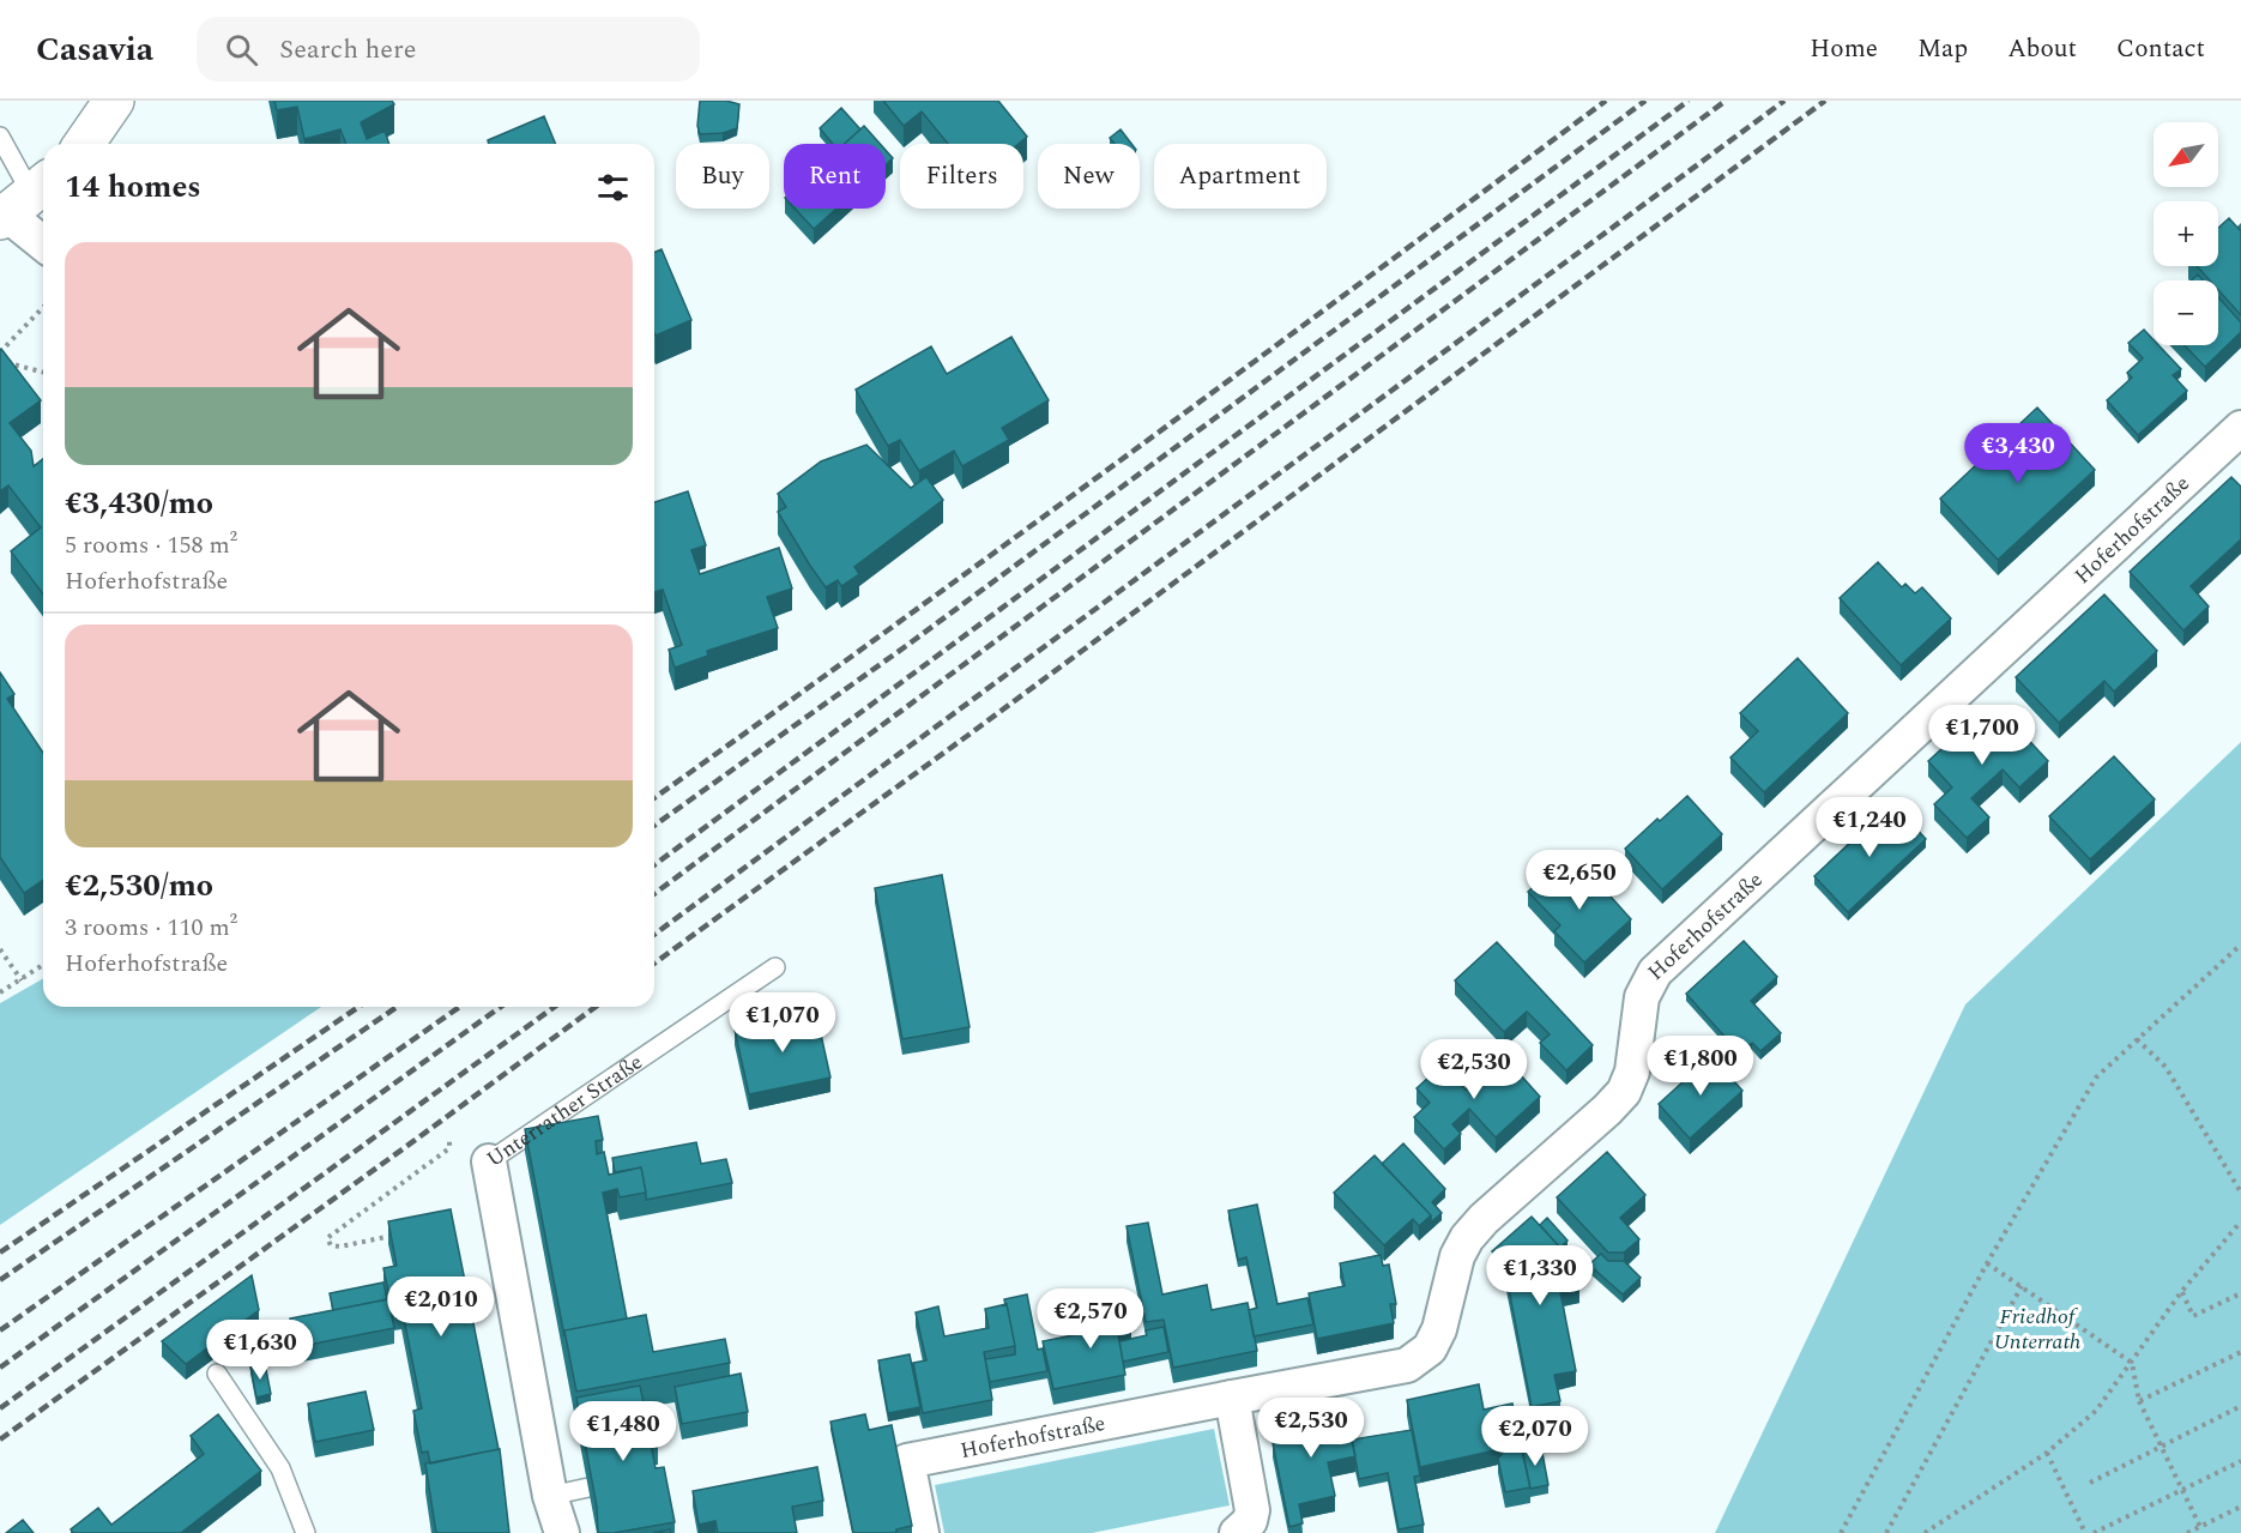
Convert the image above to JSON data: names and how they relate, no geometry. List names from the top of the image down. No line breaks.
{"streets":{"street":["Hoferhofstraße","Unterrather Straße"]},"parks":["Friedhof Unterrath"],"north":"bottom left","page":{"header":"Casavia","search":"Search here","nav":["Home","Map","About","Contact"],"map_buttons":["+","−"],"chip":["Buy","Rent","Filters","New","Apartment"],"heading":"14 homes","list":[{"name":"€3,430/mo","note":"5 rooms · 158 m² · Hoferhofstraße"},{"name":"€2,530/mo","note":"3 rooms · 110 m² · Hoferhofstraße"}],"price":["€3,430","€1,700","€1,240","€2,650","€1,070","€1,800","€2,530","€1,330","€2,010","€2,570","€1,630","€2,530","€1,480","€2,070"]}}
